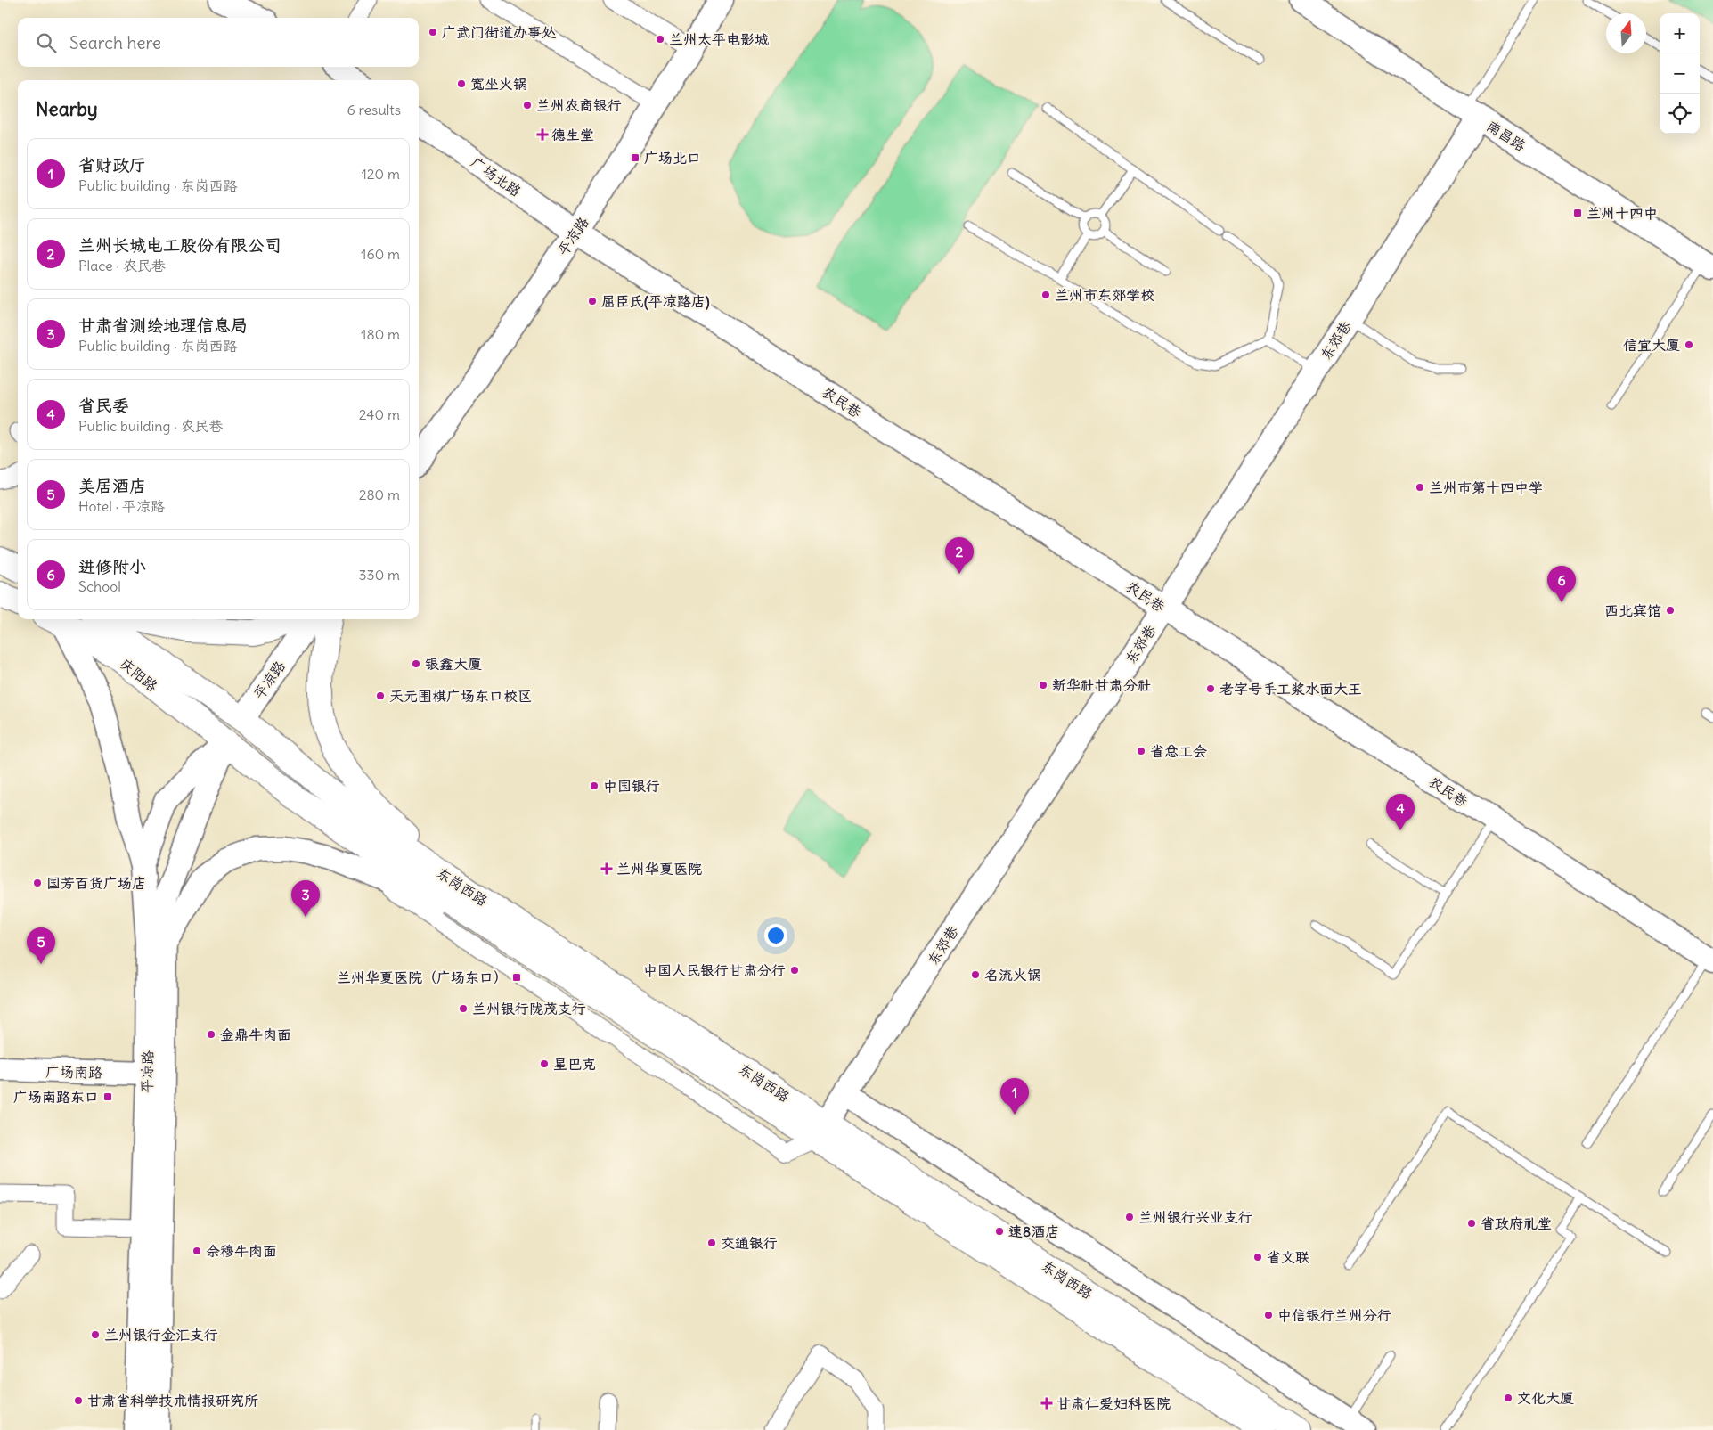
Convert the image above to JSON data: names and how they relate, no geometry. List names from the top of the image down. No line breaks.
{"streets":{"main road":["平凉路","庆阳路","东岗西路"],"street":["南昌路","广场北路","东郊巷","农民巷","广场南路"]},"crossings":[["南昌路","东郊巷"],["广场北路","平凉路"],["广场北路","农民巷"],["平凉路","农民巷"],["平凉路","庆阳路"],["平凉路","东岗西路"],["平凉路","广场南路"],["东郊巷","农民巷"],["东郊巷","东岗西路"],["庆阳路","东岗西路"]],"places":{"other":["广武门街道办事处","兰州太平电影城","宽坐火锅","兰州农商银行","兰州市东郊学校","屈臣氏(平凉路店)","信宜大厦","兰州市第十四中学","西北宾馆","银鑫大厦","新华社甘肃分社","老字号手工浆水面大王","天元围棋广场东口校区","省总工会","中国银行","国芳百货广场店","中国人民银行甘肃分行","名流火锅","兰州银行陇茂支行","金鼎牛肉面","星巴克","兰州银行兴业支行","省政府礼堂","速8酒店","交通银行","佘穆牛肉面","省文联","中信银行兰州分行","兰州银行金汇支行","文化大厦","甘肃省科学技术情报研究所"],"health":["德生堂","兰州华夏医院","甘肃仁爱妇科医院"],"transit":["广场北口","兰州十四中","兰州华夏医院（广场东口）","广场南路东口"]},"north":"top","page":{"map_buttons":["+","−"],"search":"Search here","heading":["Nearby","6 results"],"list":[{"mark":"1","name":"省财政厅","note":"Public building · 东岗西路","value":"120 m"},{"mark":"2","name":"兰州长城电工股份有限公司","note":"Place · 农民巷","value":"160 m"},{"mark":"3","name":"甘肃省测绘地理信息局","note":"Public building · 东岗西路","value":"180 m"},{"mark":"4","name":"省民委","note":"Public building · 农民巷","value":"240 m"},{"mark":"5","name":"美居酒店","note":"Hotel · 平凉路","value":"280 m"},{"mark":"6","name":"进修附小","note":"School","value":"330 m"}],"pins":["2","6","4","3","5","1"]}}
